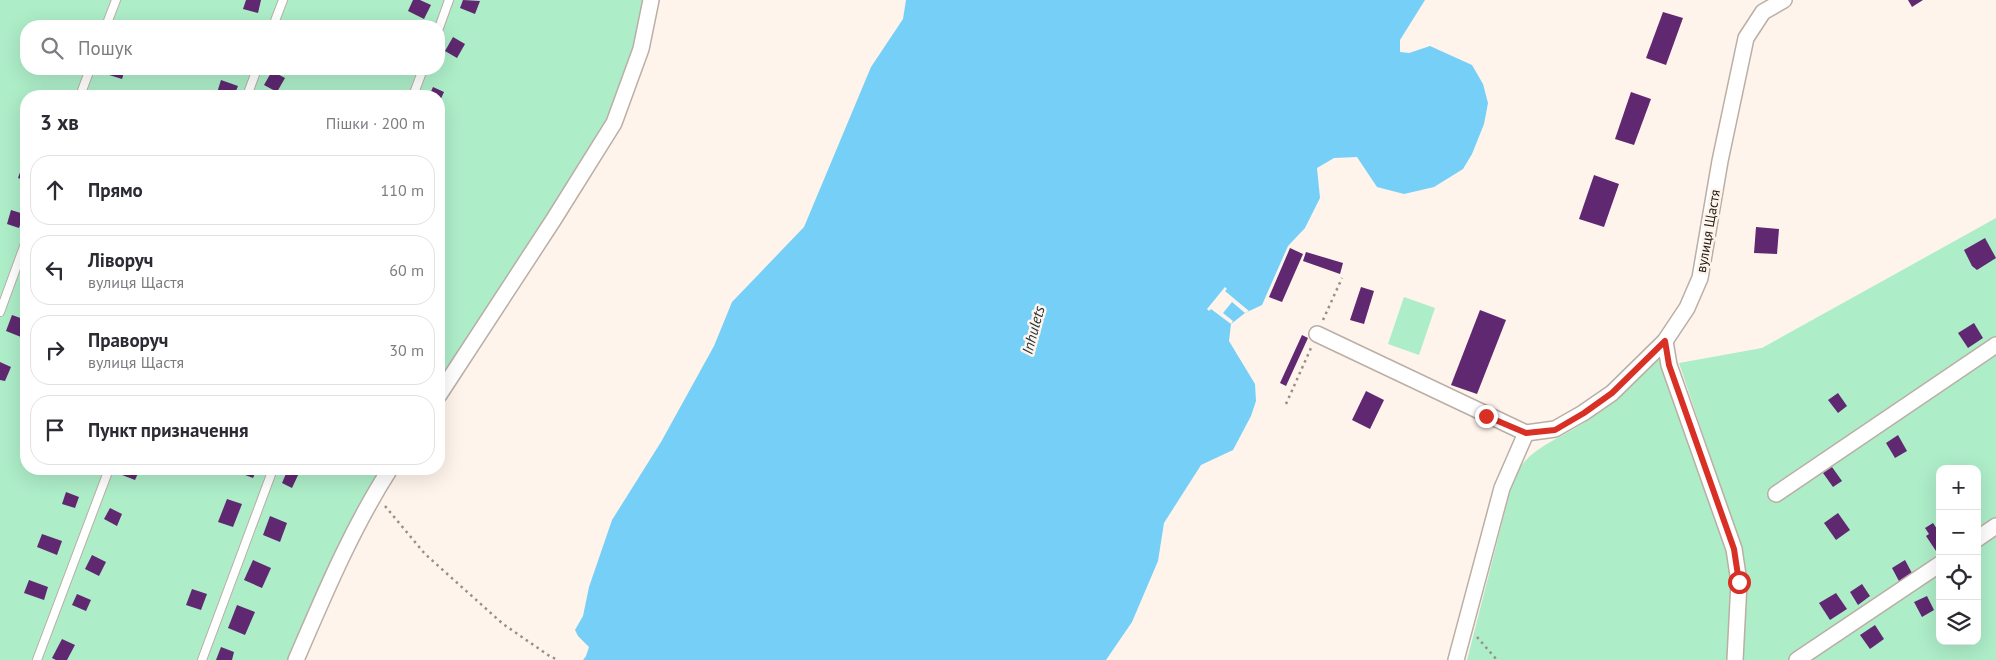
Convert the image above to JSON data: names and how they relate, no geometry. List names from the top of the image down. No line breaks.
{"streets":{"street":["вулиця Щастя"]},"water":["Inhulets"],"page":{"search":"Пошук","heading":["3 хв","Пішки · 200 m"],"list":[["Прямо","110 m"],["Ліворуч","вулиця Щастя","60 m"],["Праворуч","вулиця Щастя","30 m"],"Пункт призначення"],"map_buttons":["+","−"]}}
